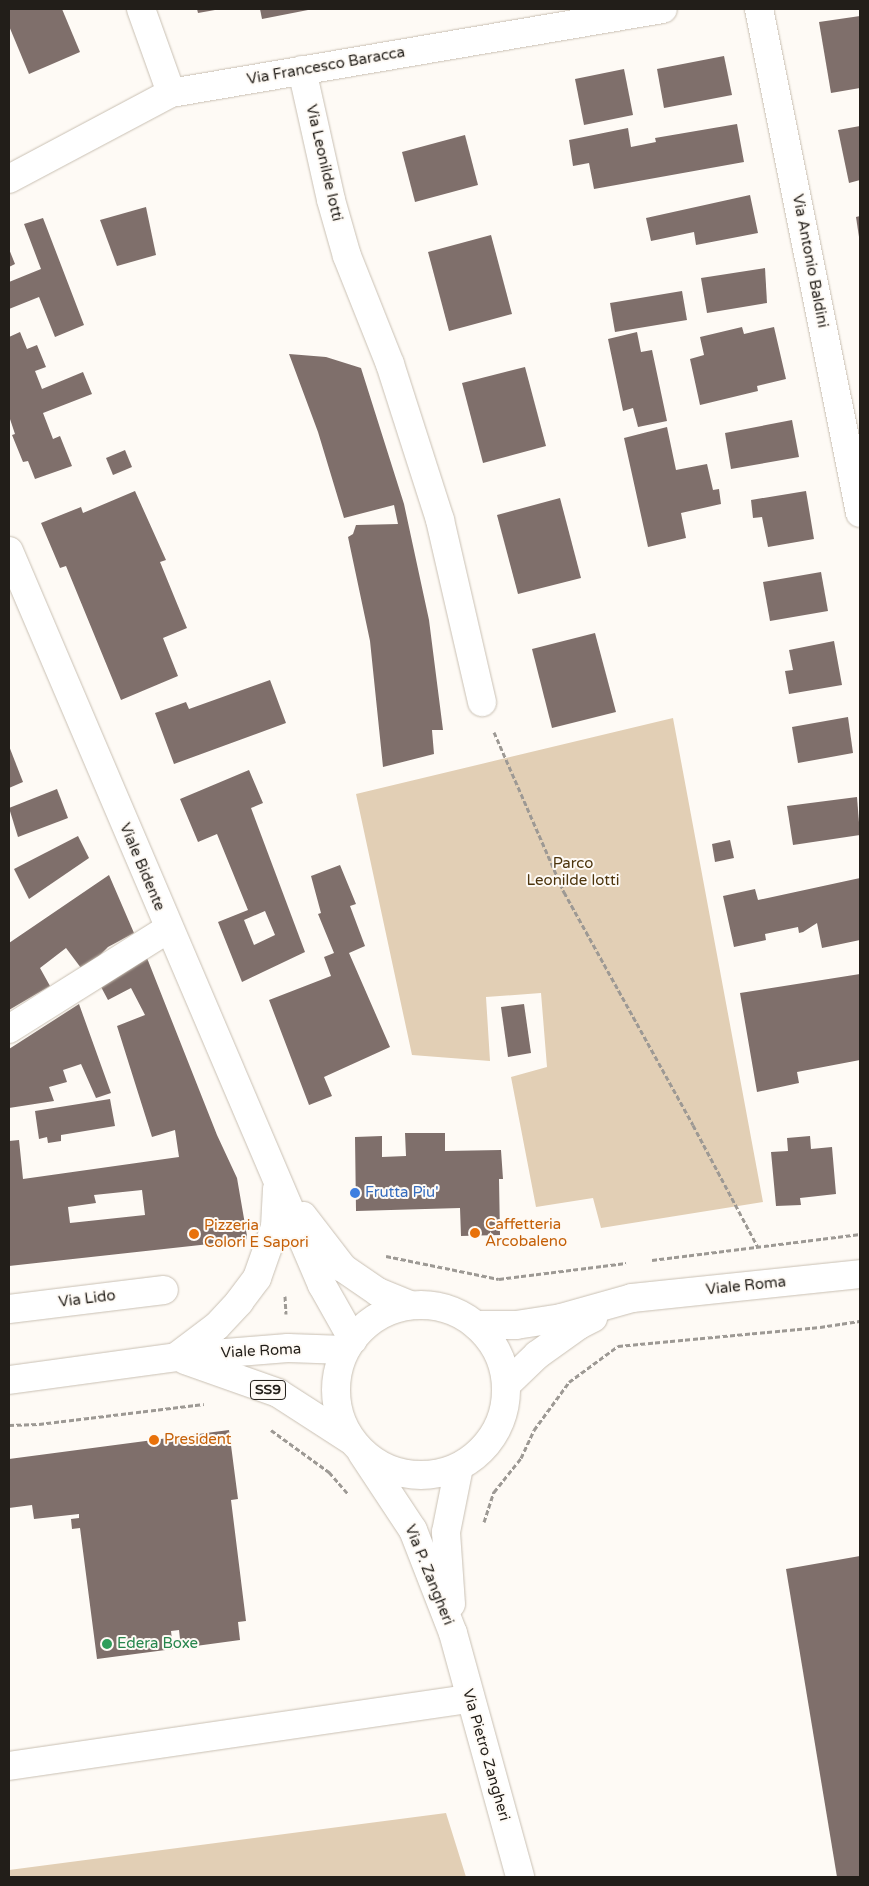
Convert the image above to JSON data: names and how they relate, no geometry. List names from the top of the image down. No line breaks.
{"streets":{"street":["Via Francesco Baracca","Via Leonilde Iotti","Via Antonio Baldini","Viale Bidente","Viale Roma","Via Lido","SS9","Via P. Zangheri","Via Pietro Zangheri"]},"crossings":[["Via Francesco Baracca","Via Leonilde Iotti"],["Viale Bidente","Viale Roma"],["Viale Bidente","Via P. Zangheri"],["Viale Roma","Via P. Zangheri"],["Via P. Zangheri","Via Pietro Zangheri"]],"parks":["Parco Leonilde Iotti"],"places":["Frutta Piu'","Caffetteria Arcobaleno","Pizzeria Colori E Sapori","President","Edera Boxe"]}
